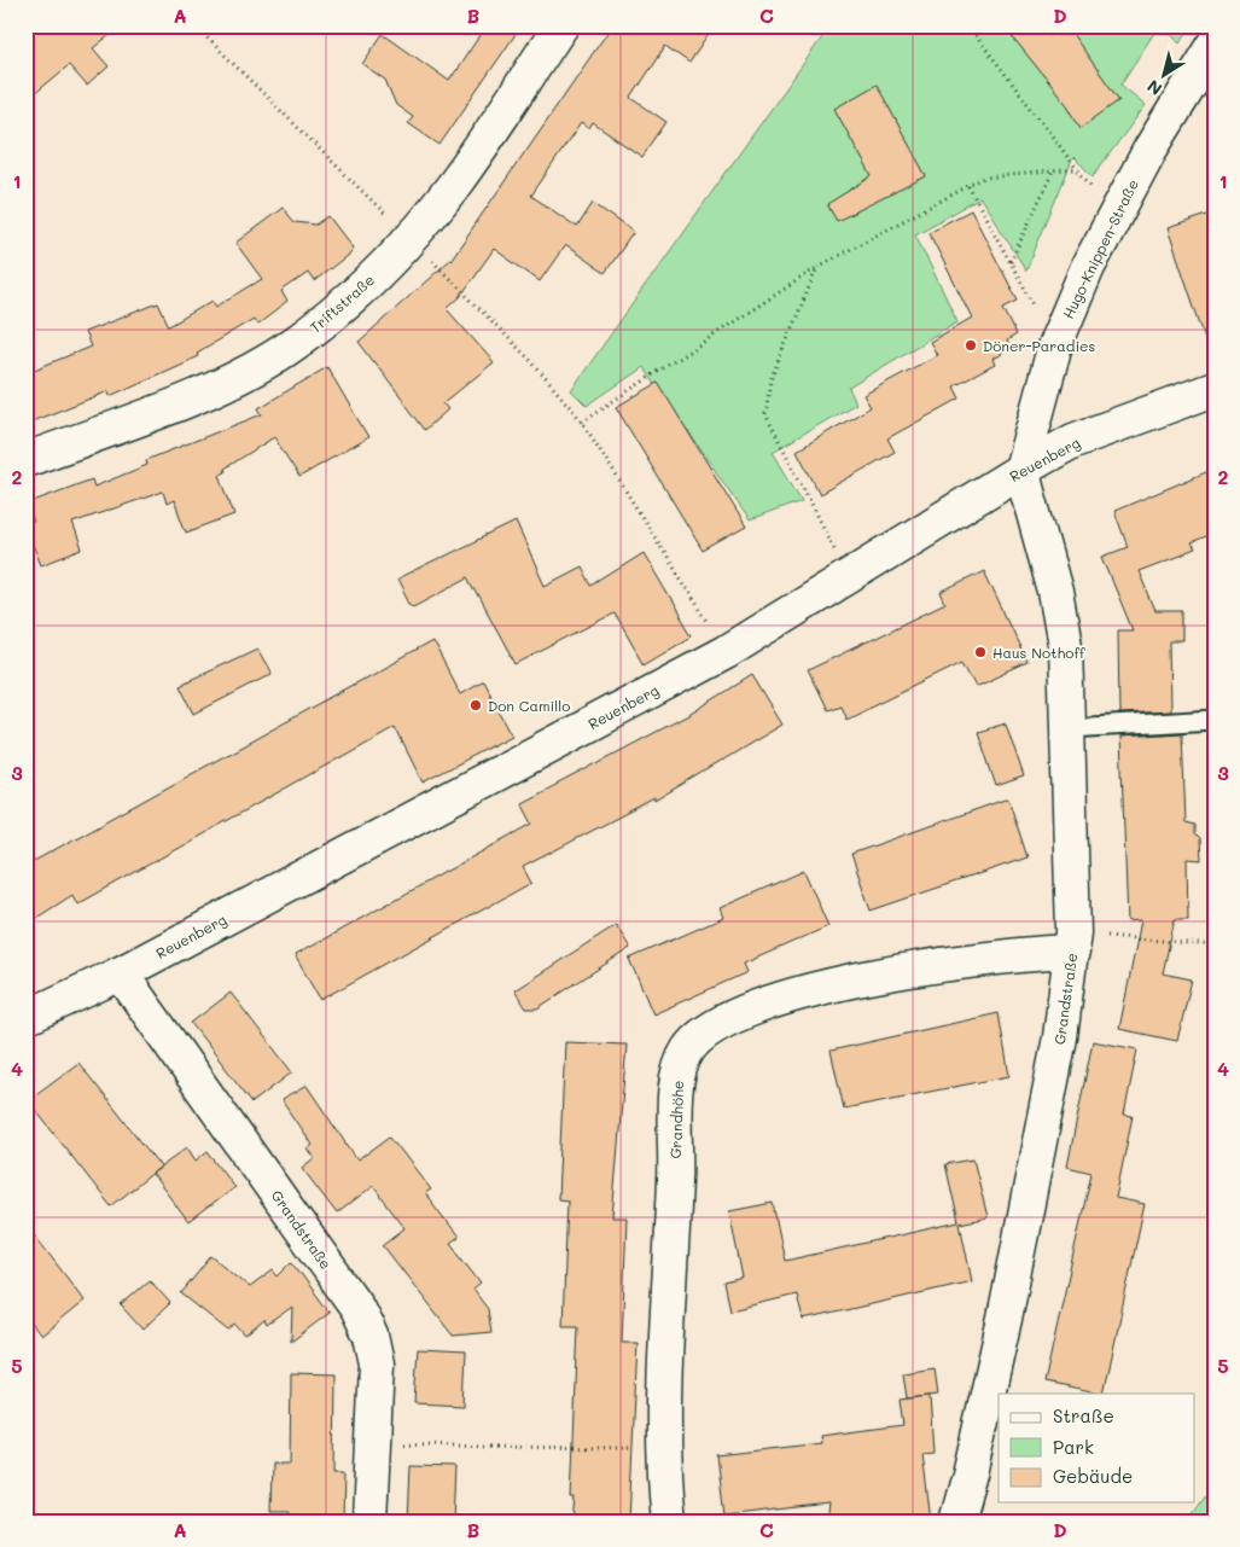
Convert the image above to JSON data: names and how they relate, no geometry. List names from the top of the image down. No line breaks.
{"streets":{"street":["Hugo-Knippen-Straße","Triftstraße","Reuenberg","Grandstraße","Grandhöhe"]},"crossings":[["Hugo-Knippen-Straße","Reuenberg"],["Hugo-Knippen-Straße","Grandstraße"],["Reuenberg","Grandstraße"],["Grandstraße","Grandhöhe"]],"places":["Döner-Paradies","Haus Nothoff","Don Camillo"],"legend":["Straße","Park","Gebäude"],"north":"bottom left","grid":{"columns":["A","B","C","D"],"rows":["1","2","3","4","5"]}}
